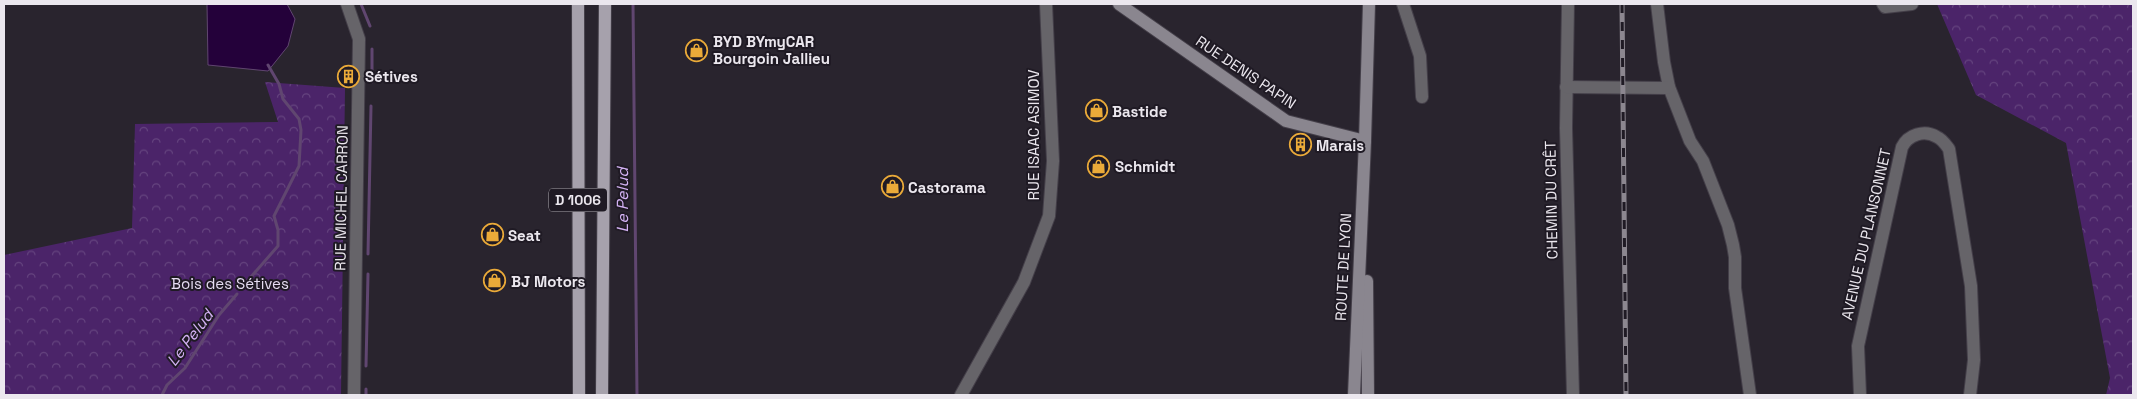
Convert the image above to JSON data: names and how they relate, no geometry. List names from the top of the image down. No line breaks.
{"streets":{"main road":["RUE DENIS PAPIN","D 1006","ROUTE DE LYON"],"street":["RUE ISAAC ASIMOV","RUE MICHEL CARRON","CHEMIN DU CRÊT","AVENUE DU PLANSONNET"]},"crossings":[["RUE DENIS PAPIN","ROUTE DE LYON"]],"water":["Le Pelud"],"parks":["Bois des Sétives"],"places":{"shop":["BYD BYmyCAR Bourgoin Jallieu","Bastide","Schmidt","Castorama","Seat","BJ Motors"],"building":["Sétives","Marais"]}}
